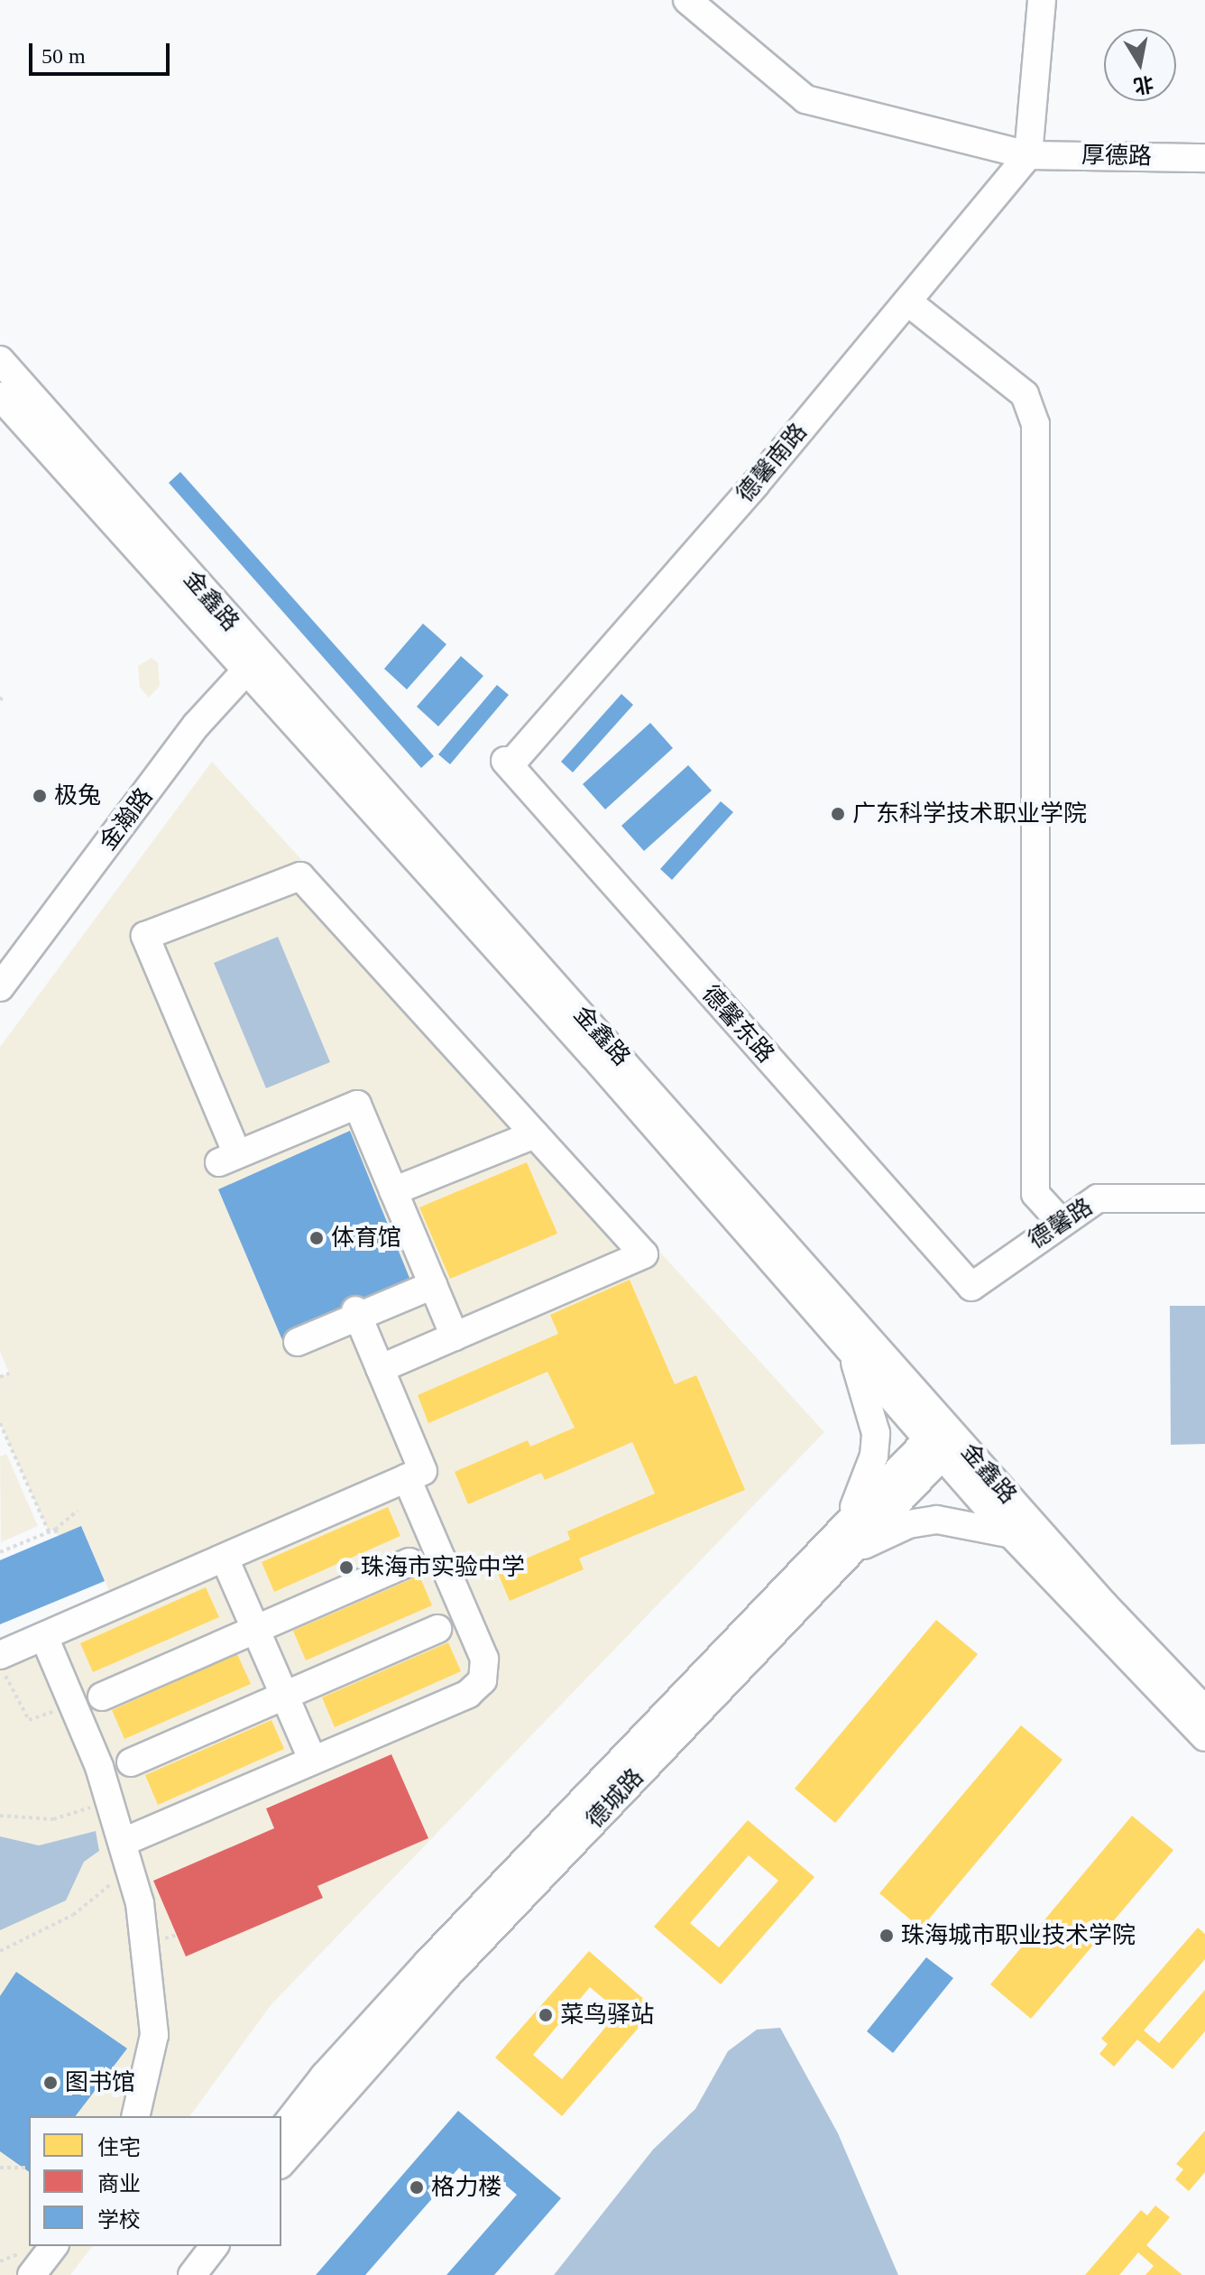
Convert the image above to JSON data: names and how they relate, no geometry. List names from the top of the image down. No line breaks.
{"streets":{"street":["厚德路","德馨南路","金鑫路","金瀚路","德馨东路","德馨路","德城路"]},"crossings":[["厚德路","德馨南路"],["德馨南路","德馨东路"],["金鑫路","金瀚路"],["金鑫路","德城路"],["德馨东路","德馨路"]],"places":["极兔","广东科学技术职业学院","体育馆","珠海市实验中学","珠海城市职业技术学院","菜鸟驿站","图书馆","格力楼"],"legend":["住宅","商业","学校"],"scale_bar":"50 m","north":"bottom"}
